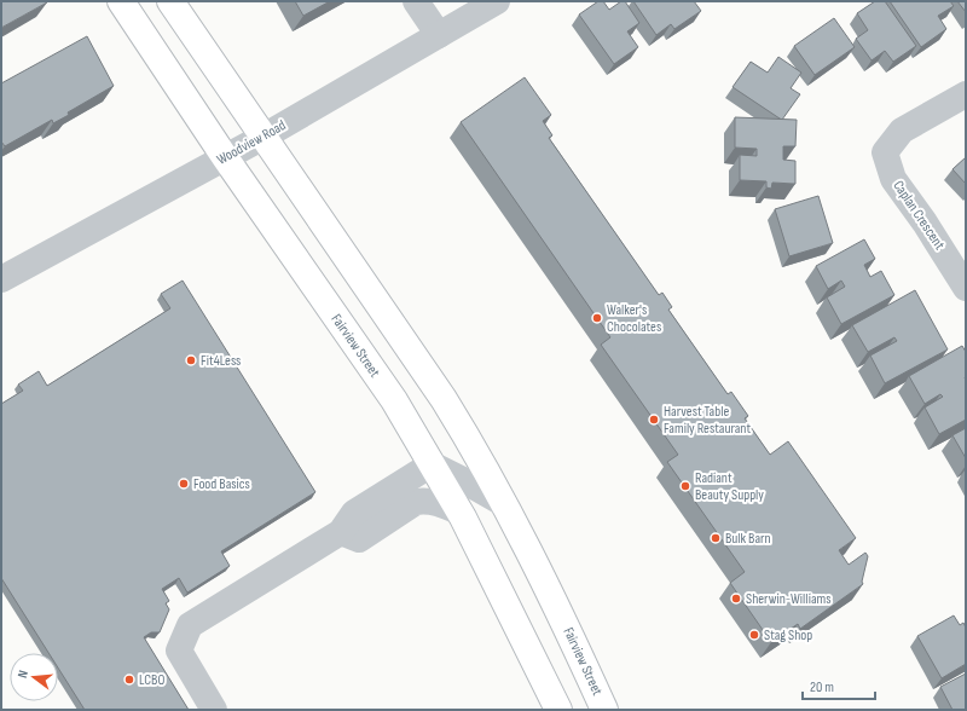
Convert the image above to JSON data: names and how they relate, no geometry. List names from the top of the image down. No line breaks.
{"streets":{"main road":["Fairview Street"],"street":["Woodview Road","Caplan Crescent"]},"crossings":[["Woodview Road","Fairview Street"]],"places":["Walker's Chocolates","Fit4Less","Harvest Table Family Restaurant","Food Basics","Radiant Beauty Supply","Bulk Barn","Sherwin-Williams","Stag Shop","LCBO"],"scale_bar":"20 m","north":"left"}
